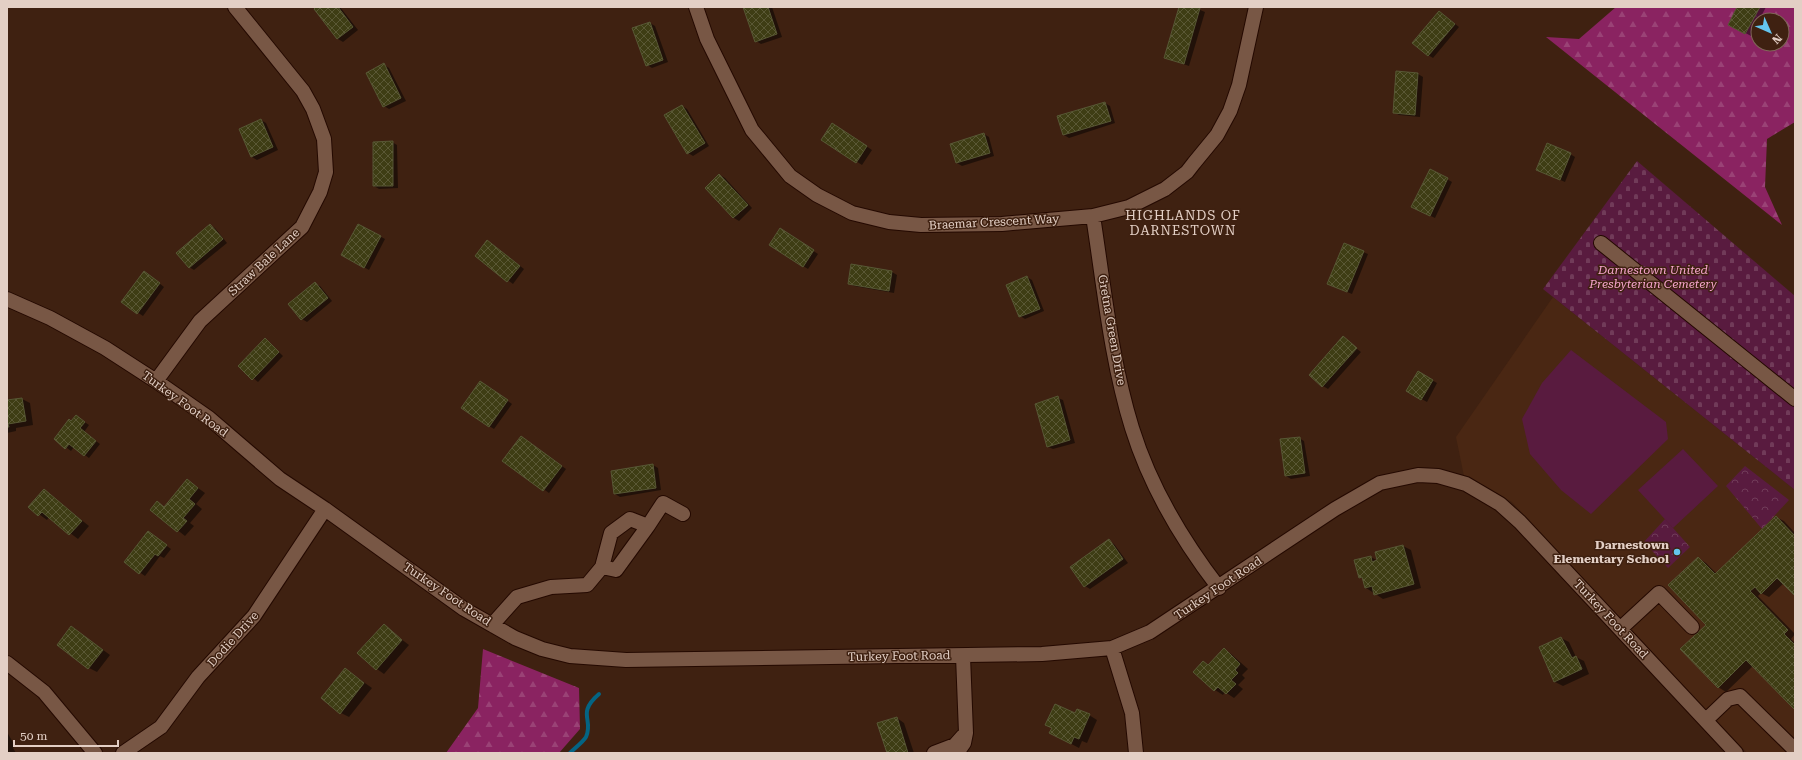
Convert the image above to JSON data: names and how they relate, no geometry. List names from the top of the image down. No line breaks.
{"streets":{"street":["Braemar Crescent Way","Straw Bale Lane","Gretna Green Drive","Turkey Foot Road","Dodie Drive"]},"crossings":[["Braemar Crescent Way","Gretna Green Drive"],["Straw Bale Lane","Turkey Foot Road"],["Gretna Green Drive","Turkey Foot Road"],["Turkey Foot Road","Dodie Drive"]],"districts":["HIGHLANDS OF DARNESTOWN"],"parks":["Darnestown United Presbyterian Cemetery"],"places":["Darnestown Elementary School"],"scale_bar":"50 m","north":"bottom right"}
